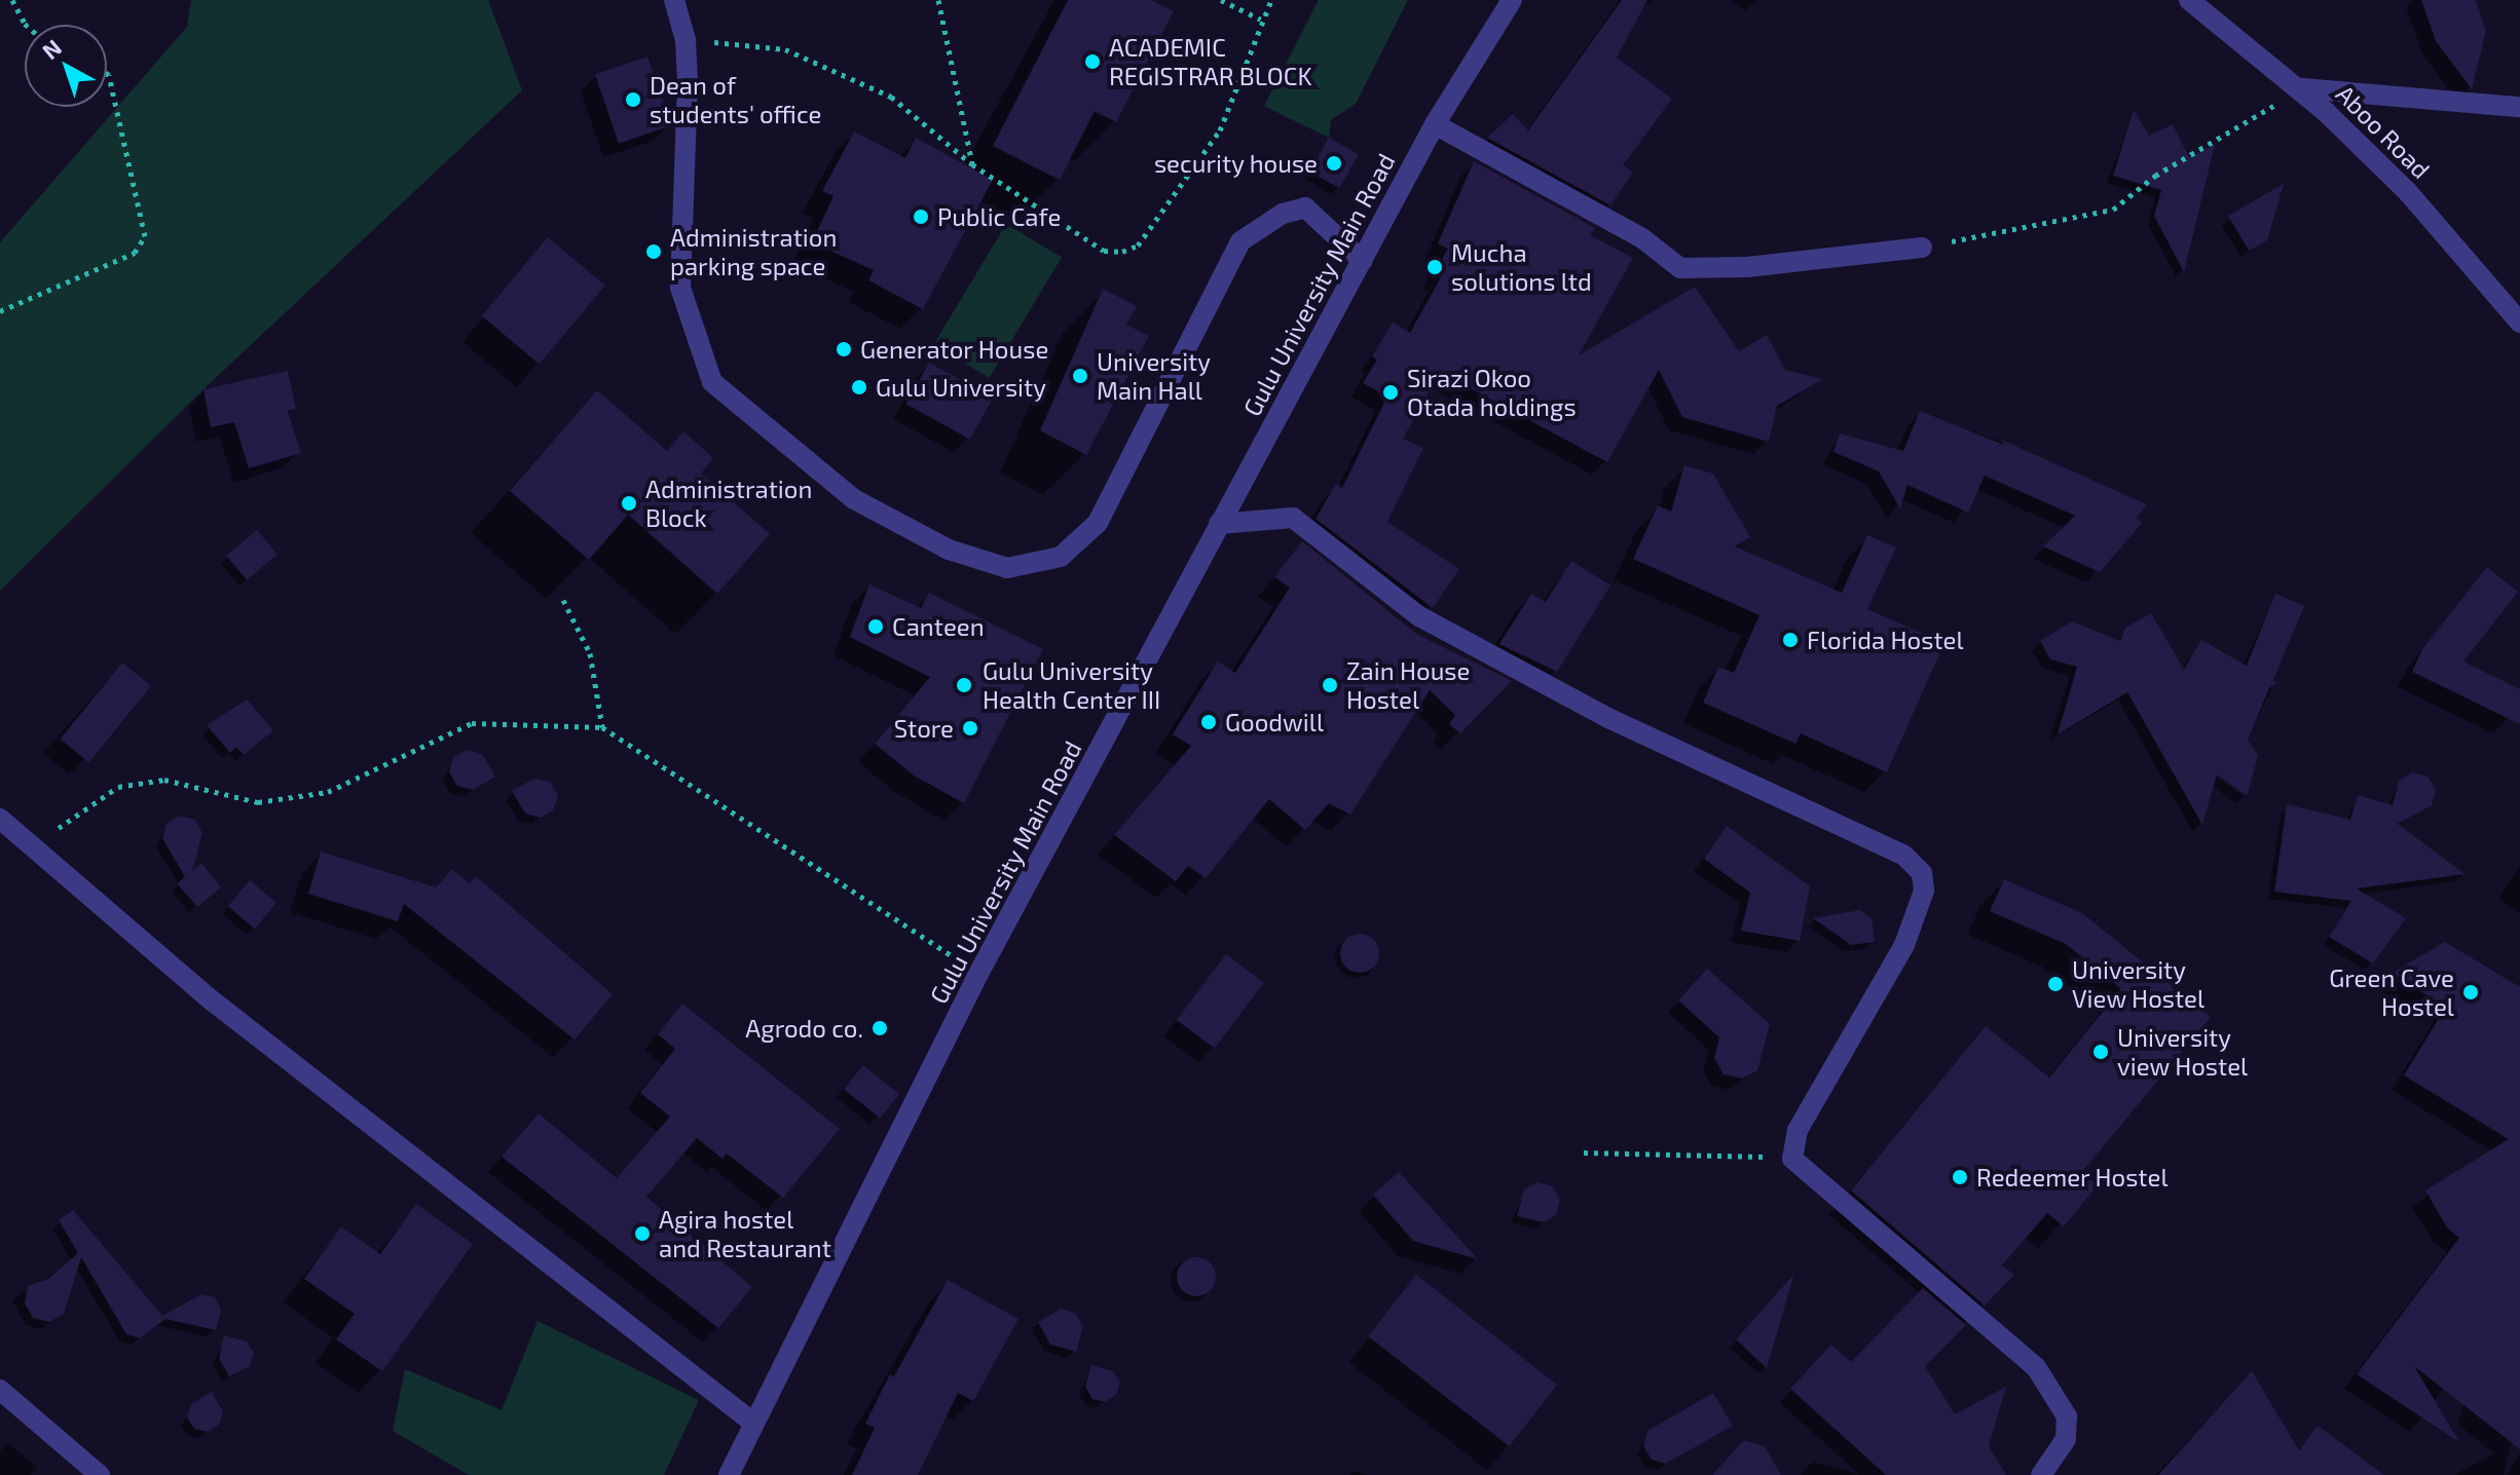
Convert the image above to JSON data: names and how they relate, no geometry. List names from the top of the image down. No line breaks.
{"streets":{"street":["Aboo Road","Gulu University Main Road"]},"places":["ACADEMIC REGISTRAR BLOCK","Dean of students' office","security house","Public Cafe","Administration parking space","Mucha solutions ltd","Generator House","University Main Hall","Gulu University","Sirazi Okoo Otada holdings","Administration Block","Canteen","Florida Hostel","Gulu University Health Center III","Zain House Hostel","Goodwill","Store","University View Hostel","Green Cave Hostel","Agrodo co.","University view Hostel","Redeemer Hostel","Agira hostel and Restaurant"],"north":"top left"}
